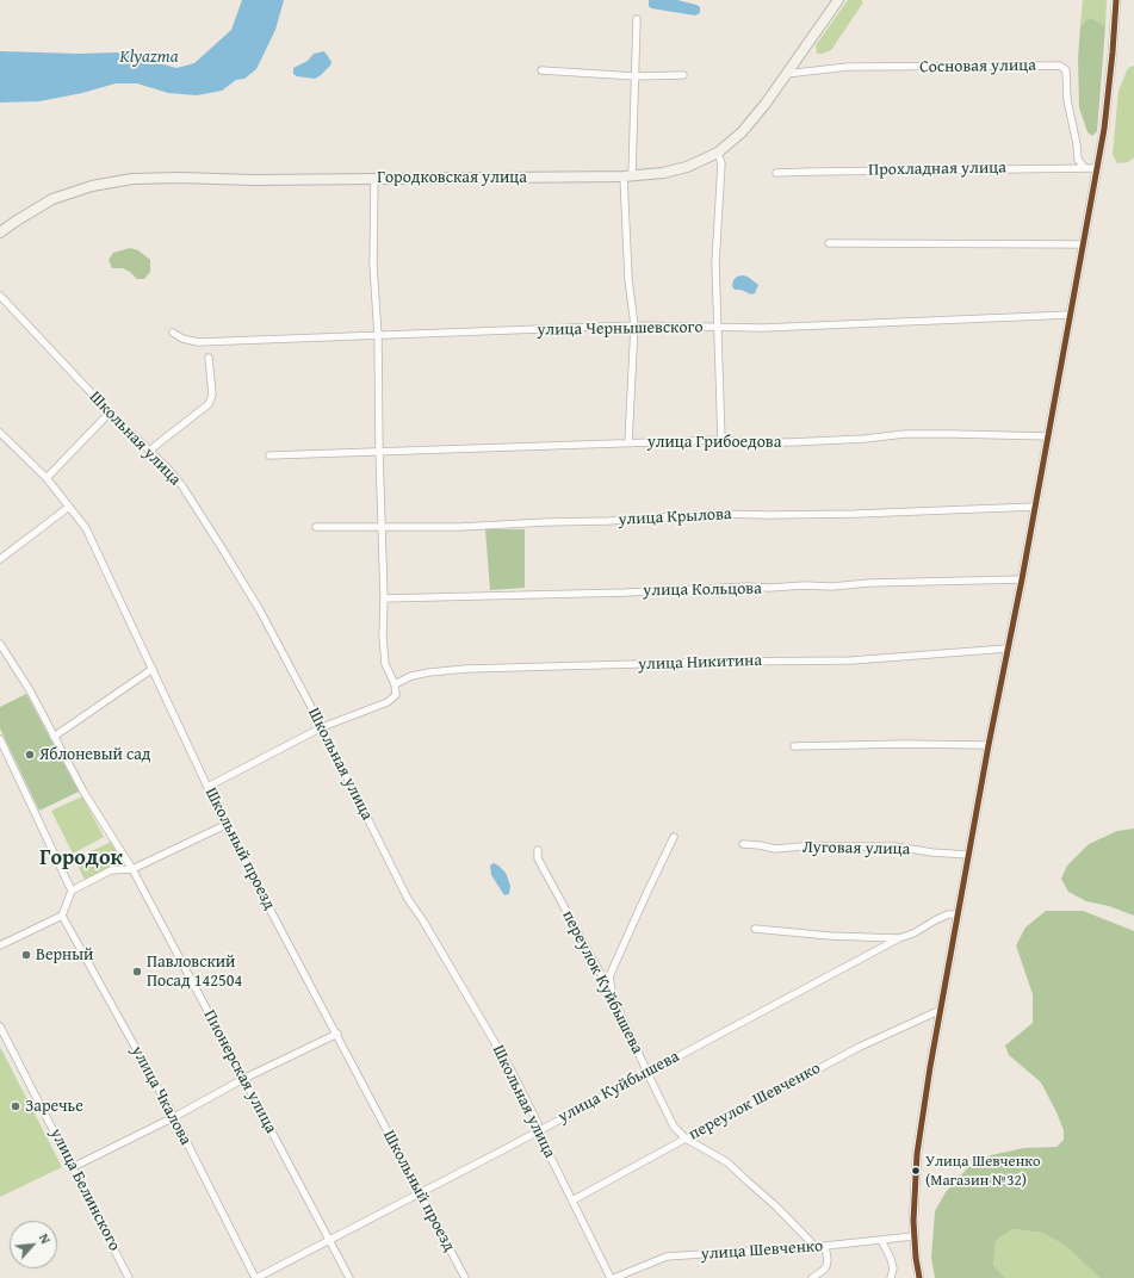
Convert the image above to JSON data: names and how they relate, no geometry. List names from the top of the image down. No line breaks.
{"streets":{"main road":["Городковская улица"],"street":["Сосновая улица","Прохладная улица","улица Чернышевского","Школьная улица","улица Грибоедова","улица Крылова","улица Кольцова","улица Никитина","Школьный проезд","Луговая улица","переулок Куйбышева","Пионерская улица","улица Куйбышева","улица Чкалова","переулок Шевченко","улица Белинского","улица Шевченко"]},"crossings":[["Сосновая улица","Прохладная улица"],["Сосновая улица","Городковская улица"],["Школьная улица","улица Куйбышева"],["Школьная улица","переулок Шевченко"],["Школьная улица","улица Шевченко"],["Школьный проезд","улица Куйбышева"],["переулок Куйбышева","улица Куйбышева"],["переулок Куйбышева","переулок Шевченко"],["переулок Куйбышева","улица Шевченко"],["Пионерская улица","улица Куйбышева"],["улица Куйбышева","улица Чкалова"]],"districts":["Городок"],"water":["Klyazma"],"places":["Яблоневый сад","Верный","Павловский Посад 142504","Заречье","Улица Шевченко (Магазин №32)"],"north":"top right"}
